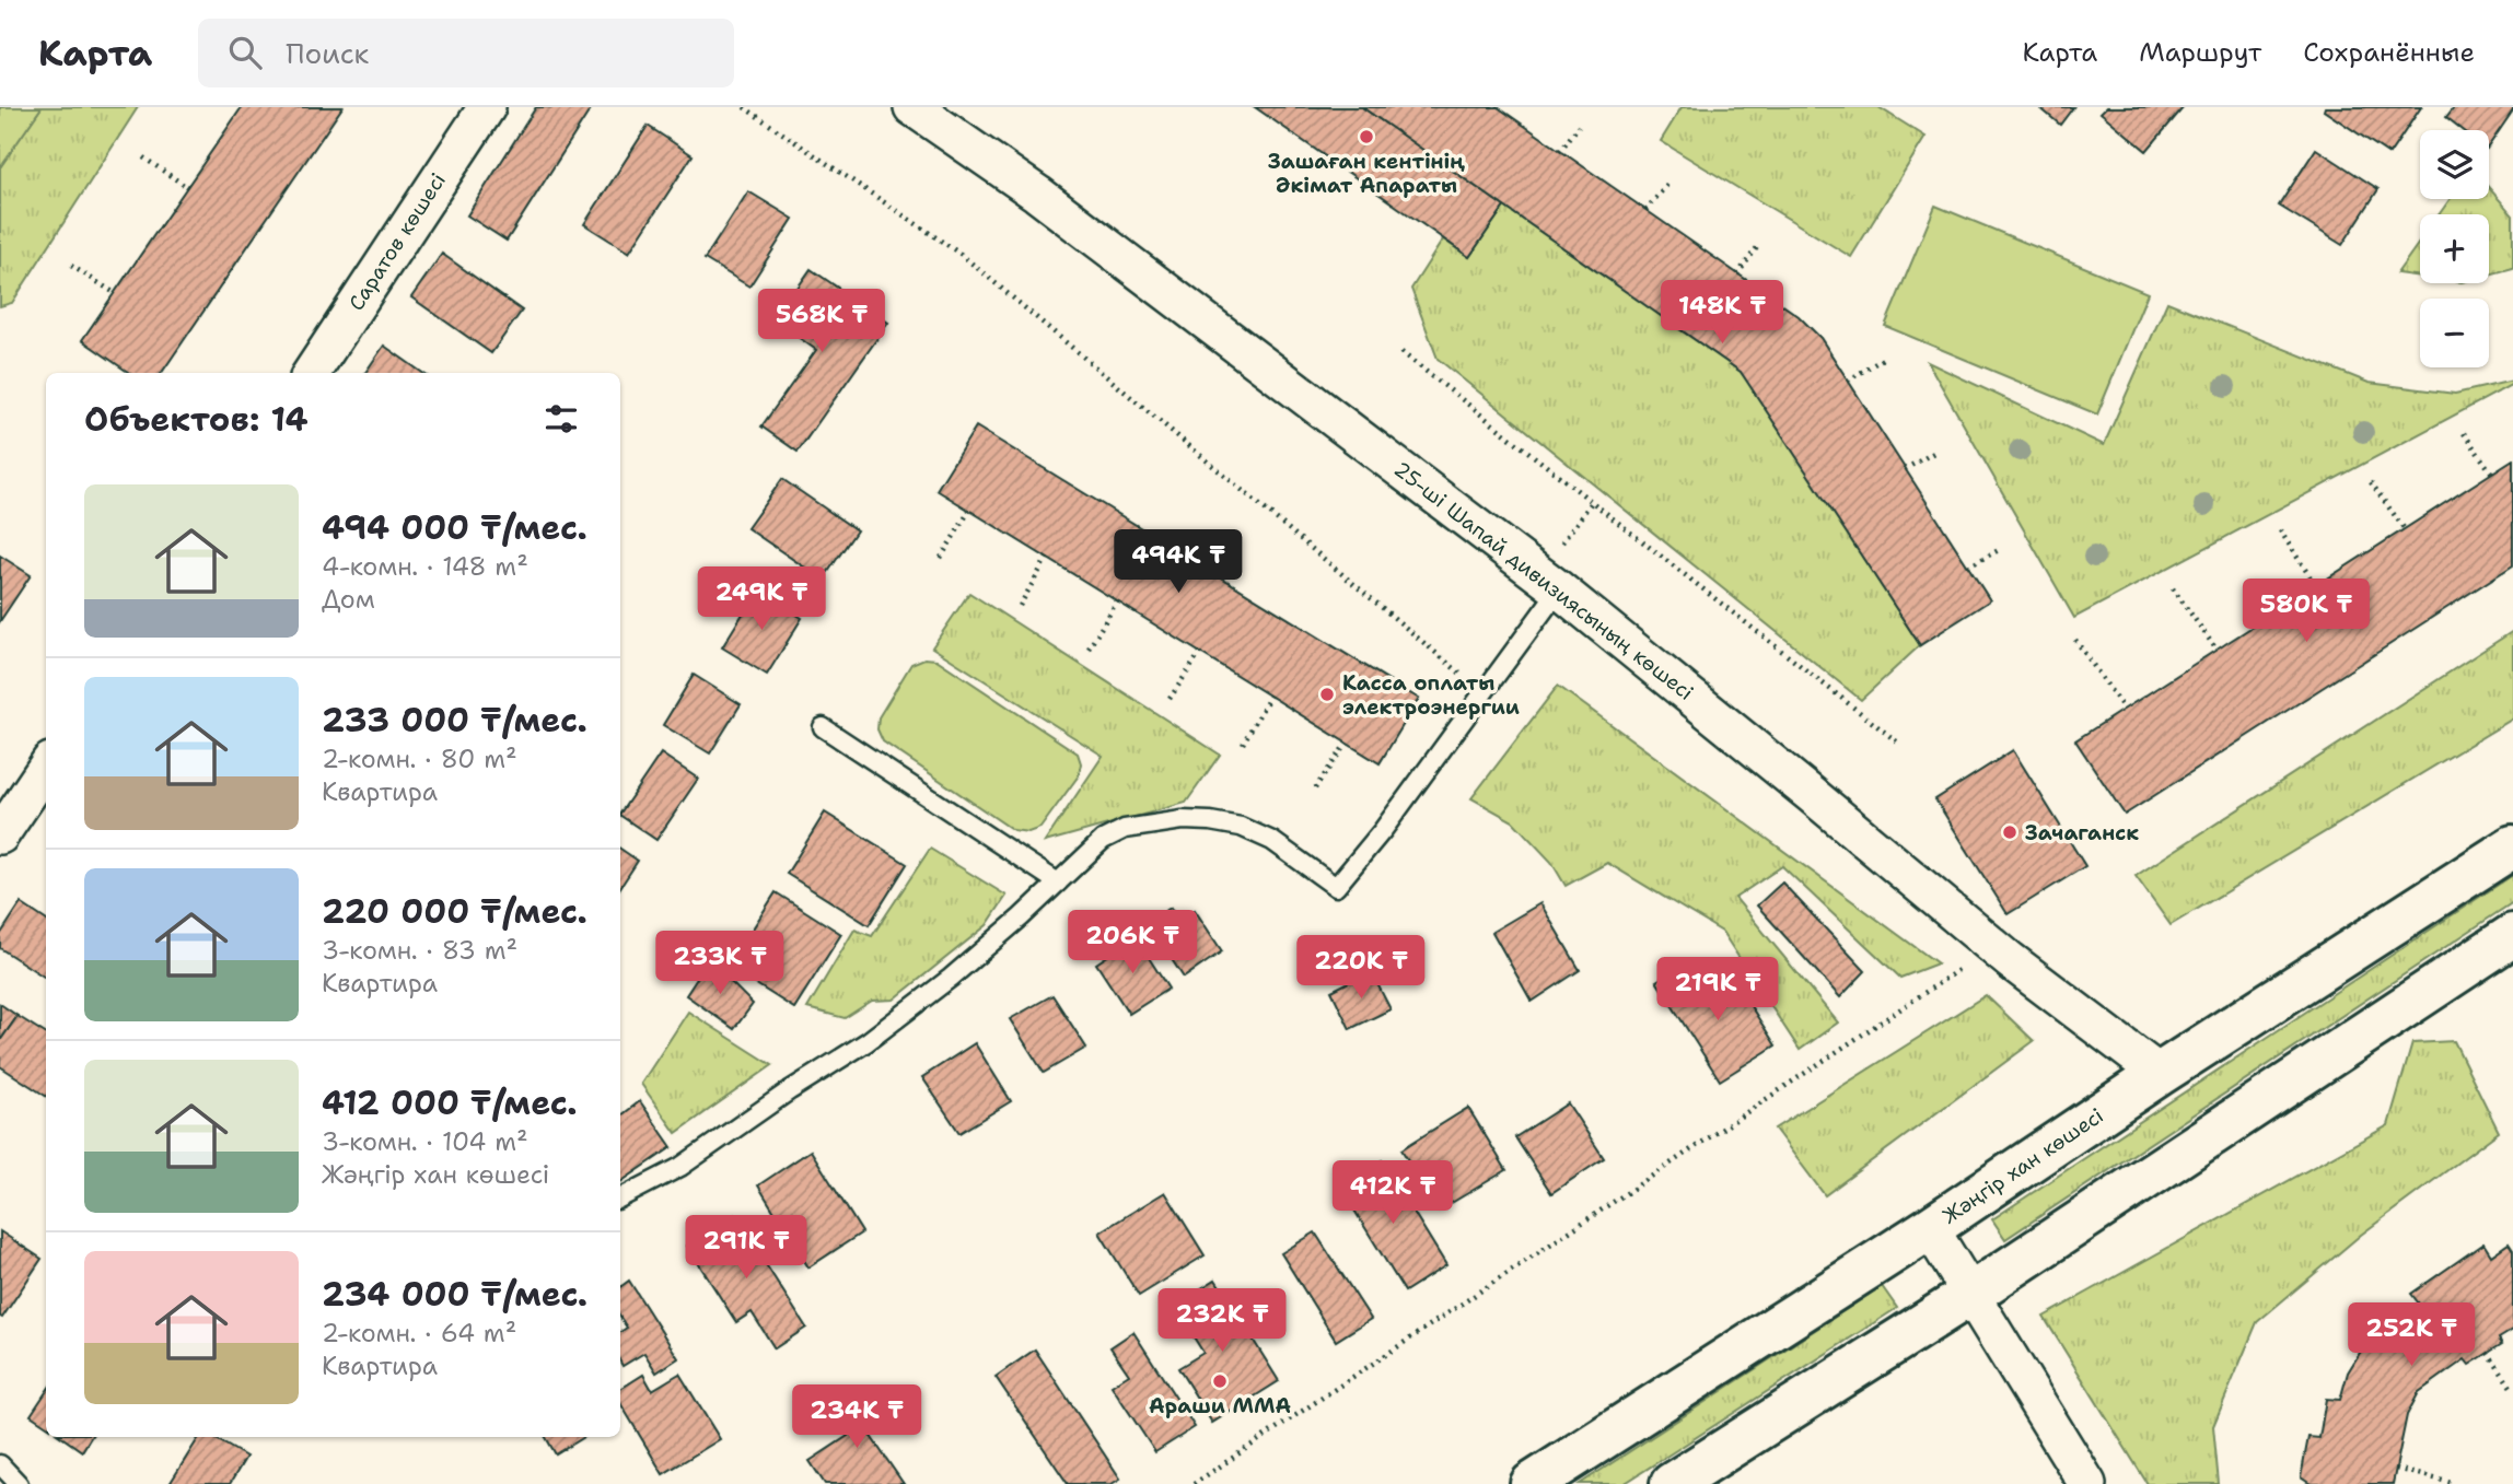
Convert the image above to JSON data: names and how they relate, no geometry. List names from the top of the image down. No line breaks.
{"streets":{"main road":["Жәңгір хан көшесі"],"street":["Саратов көшесі","25-ші Шапай дивизиясының көшесі"]},"crossings":[["25-ші Шапай дивизиясының көшесі","Жәңгір хан көшесі"]],"places":["Зашаған кентінің Әкімат Апараты","Касса оплаты электроэнергии","Зачаганск","Араши ММА"],"page":{"header":"Карта","search":"Поиск","nav":["Карта","Маршрут","Сохранённые"],"map_buttons":["+","−"],"price":["148K ₸","568K ₸","494K ₸","249K ₸","580K ₸","206K ₸","233K ₸","220K ₸","219K ₸","412K ₸","291K ₸","232K ₸","252K ₸","234K ₸"],"heading":"Объектов: 14","list":[{"name":"494 000 ₸/мес.","note":"4-комн. · 148 m² · Дом"},{"name":"233 000 ₸/мес.","note":"2-комн. · 80 m² · Квартира"},{"name":"220 000 ₸/мес.","note":"3-комн. · 83 m² · Квартира"},{"name":"412 000 ₸/мес.","note":"3-комн. · 104 m² · Жәңгір хан көшесі"},{"name":"234 000 ₸/мес.","note":"2-комн. · 64 m² · Квартира"}]}}
